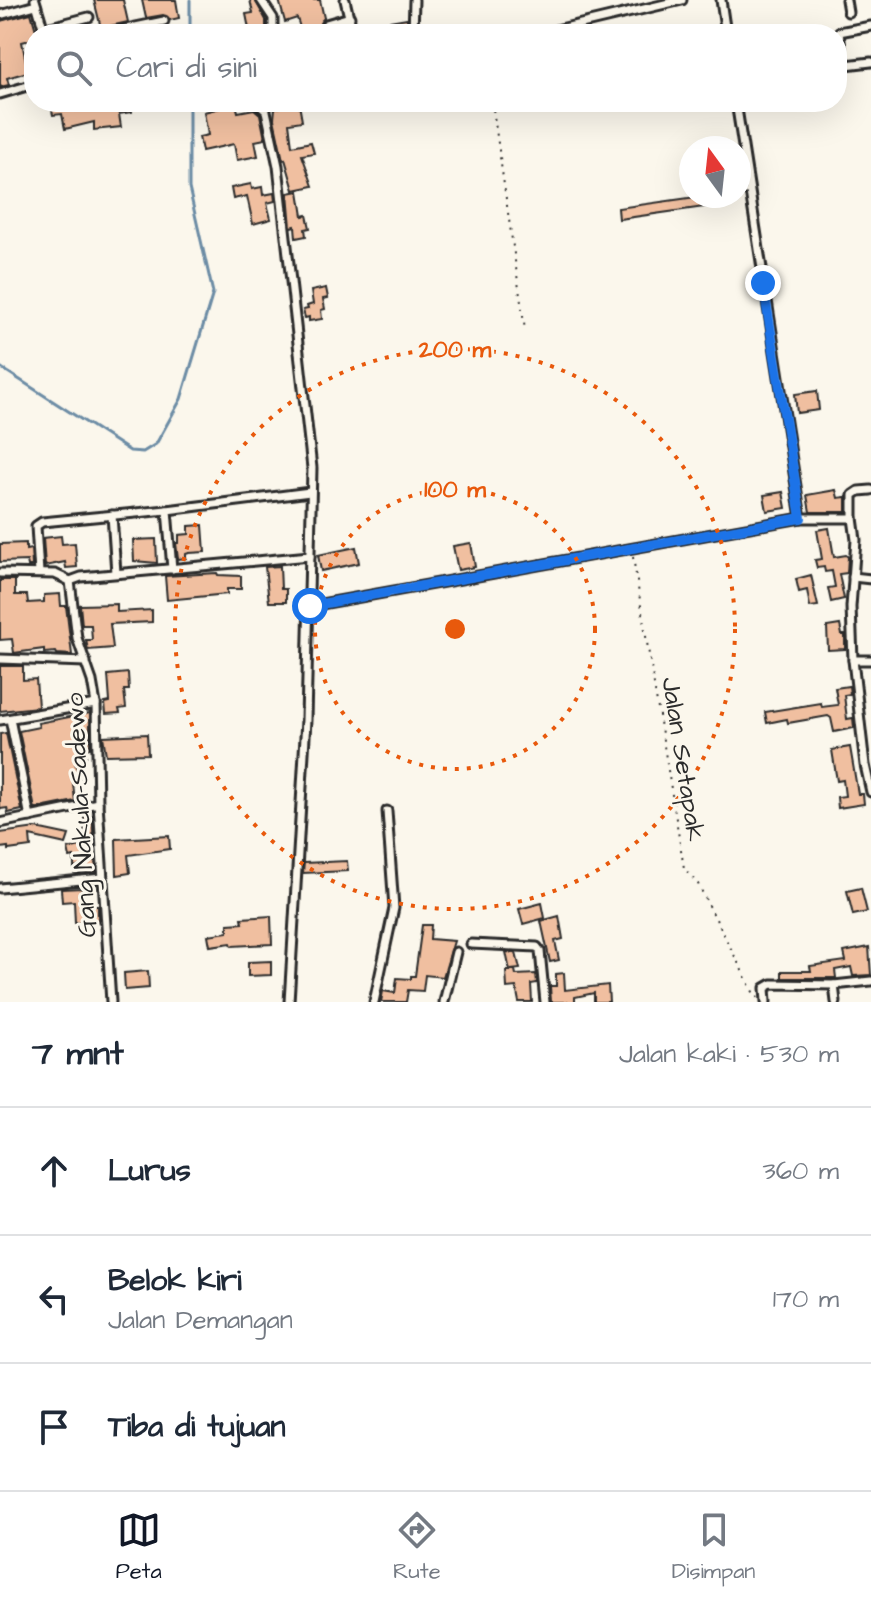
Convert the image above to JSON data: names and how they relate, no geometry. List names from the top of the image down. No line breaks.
{"streets":{"street":["Gang Nakula-Sadewo"],"path":["Jalan Setapak"]},"north":"top","page":{"search":"Cari di sini","heading":["7 mnt","Jalan kaki · 530 m"],"list":[["Lurus","360 m"],["Belok kiri","Jalan Demangan","170 m"],"Tiba di tujuan"],"nav":["Peta","Rute","Disimpan"]},"rings":["200 m","100 m"]}
